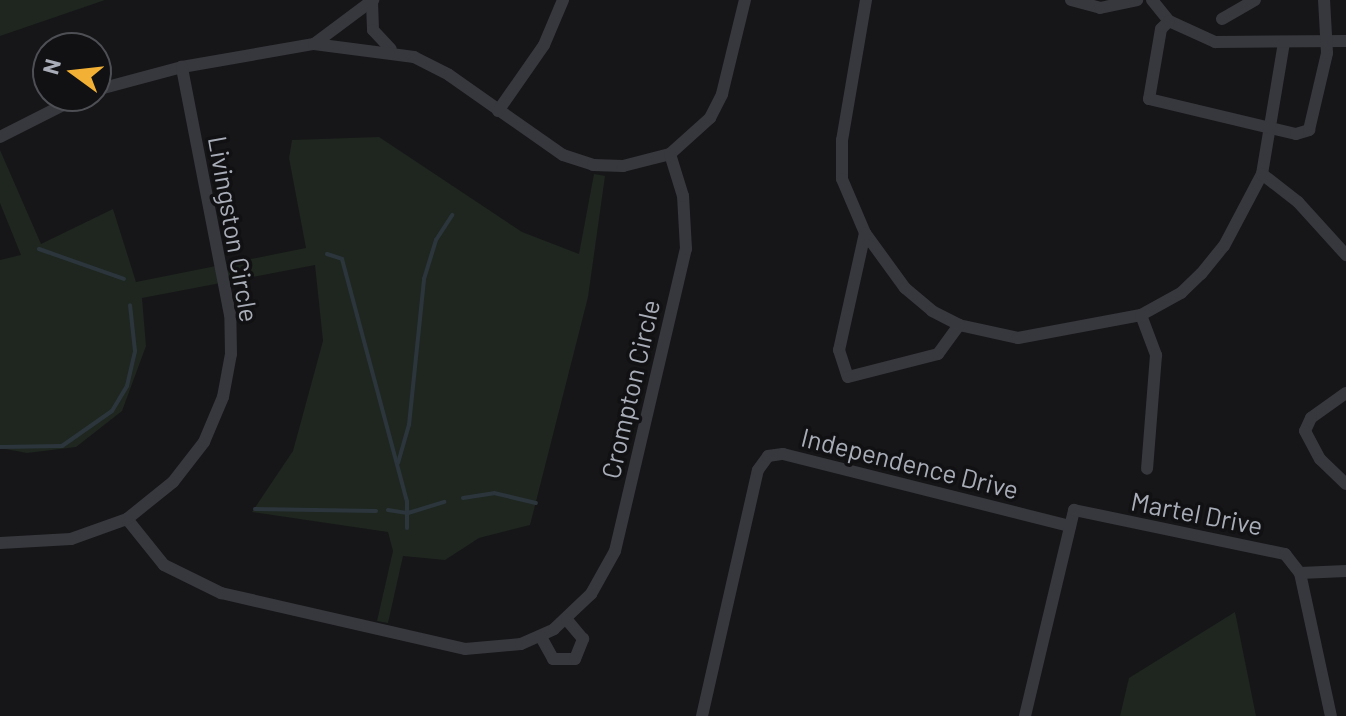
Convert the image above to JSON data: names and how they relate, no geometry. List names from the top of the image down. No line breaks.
{"streets":{"street":["Livingston Circle","Crompton Circle","Independence Drive","Martel Drive"]},"crossings":[["Livingston Circle","Crompton Circle"],["Independence Drive","Martel Drive"]],"north":"left"}
